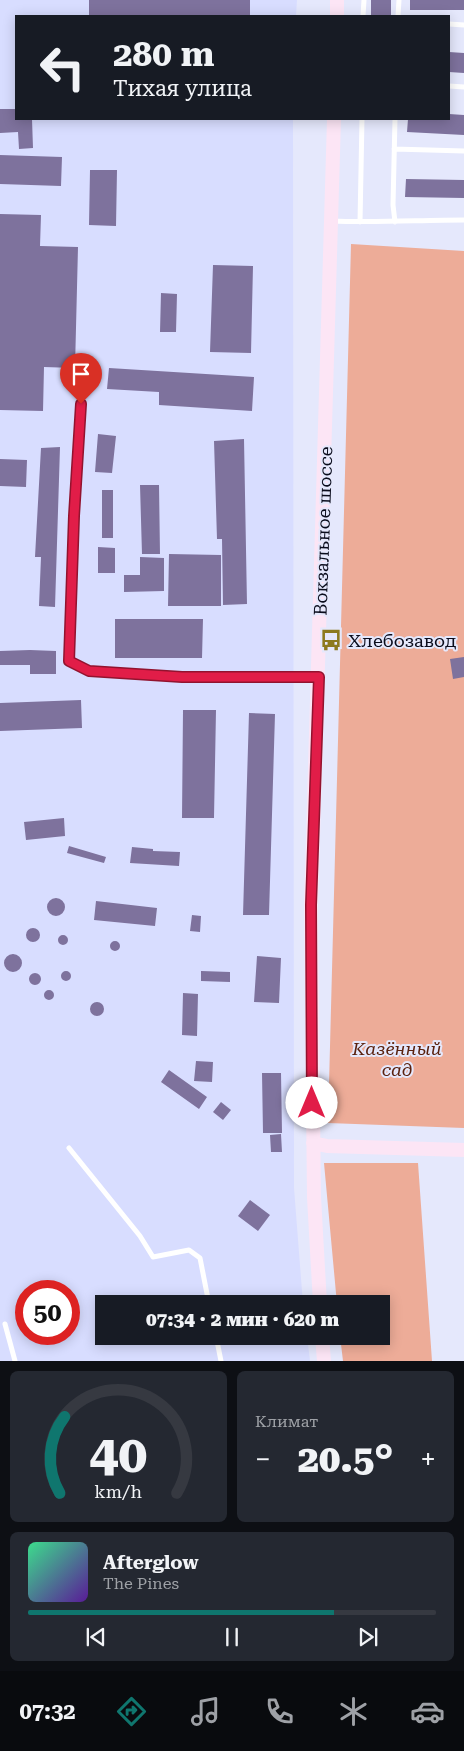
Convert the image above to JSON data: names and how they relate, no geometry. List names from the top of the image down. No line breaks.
{"streets":{"main road":["Вокзальное шоссе"]},"parks":["Казённый сад"],"places":{"bus stop":["Хлебозавод"]},"page":{"turn":["280 m","Тихая улица"],"limit":"50","trip":"07:34 · 2 мин · 620 m","tile":"Климат","heat":["−","20.5°","+"],"song":["Afterglow","The Pines"],"tabs":"07:32","gauge":["40","km/h"]}}
